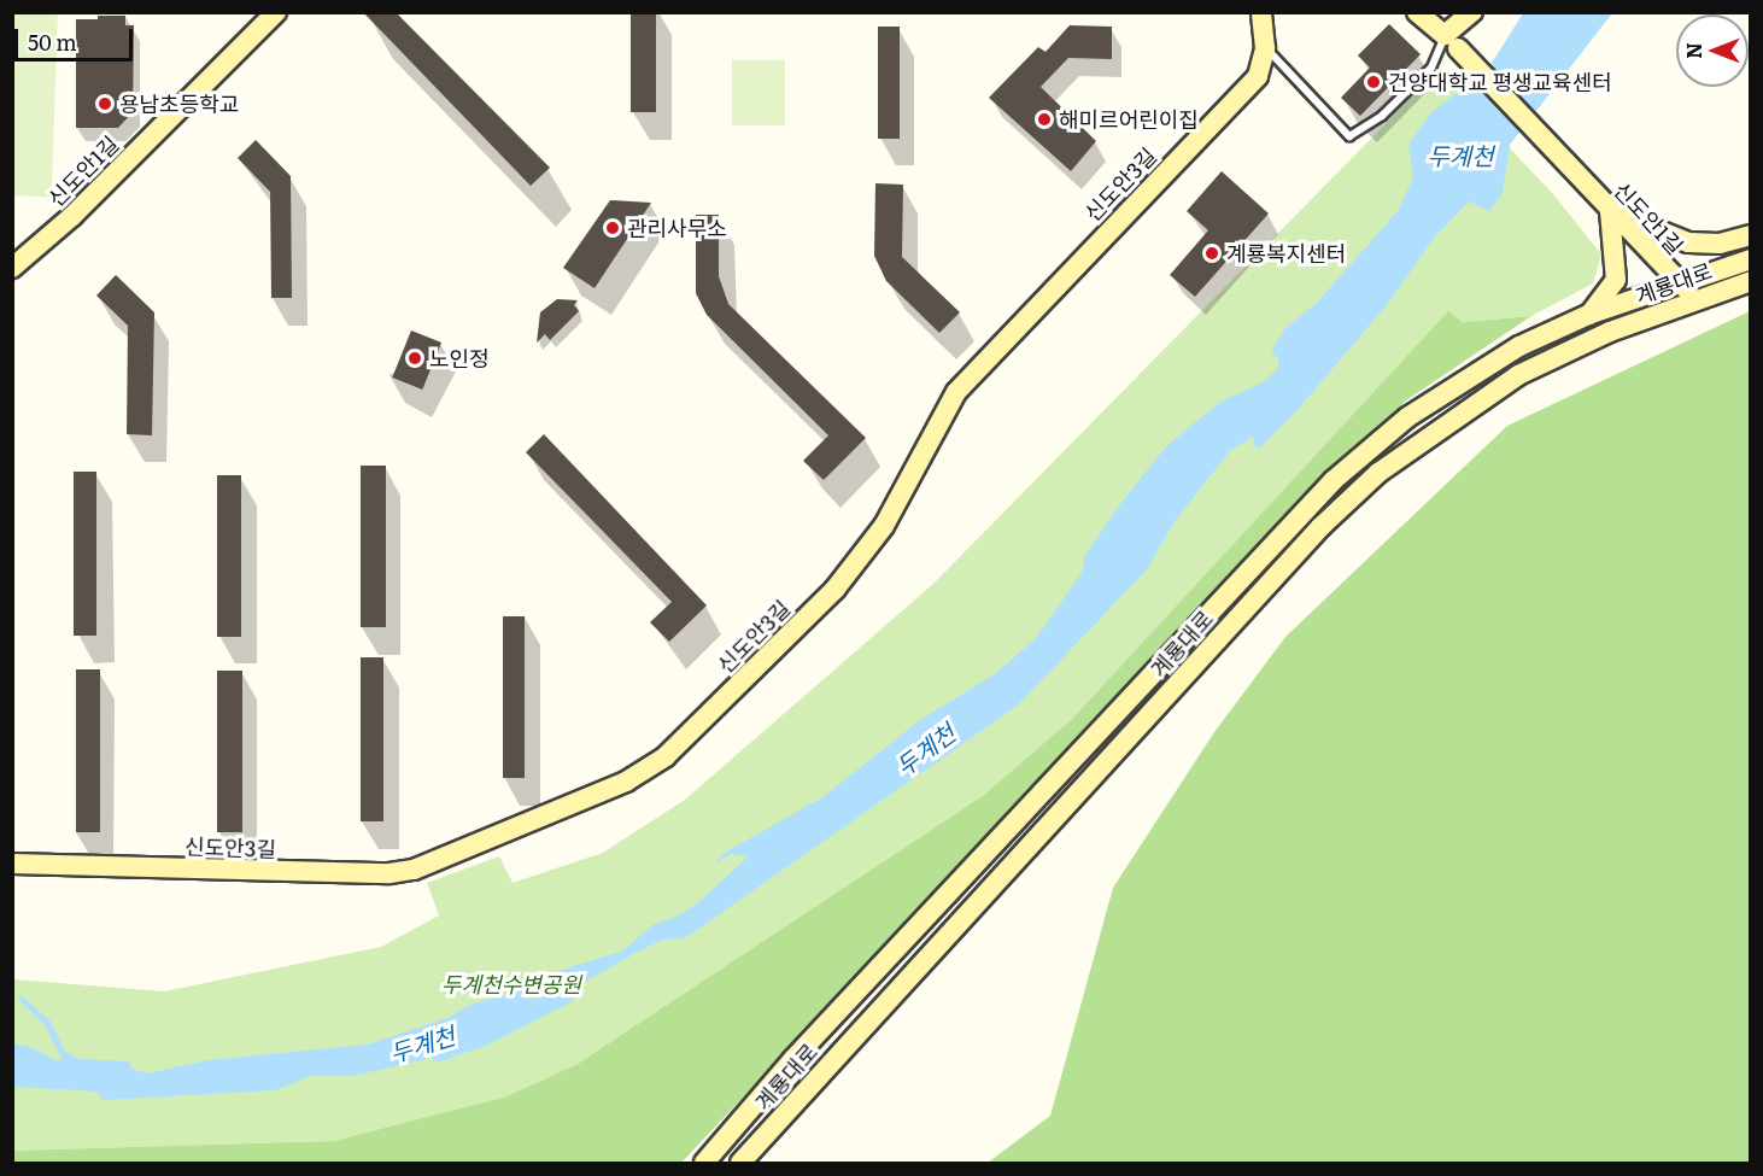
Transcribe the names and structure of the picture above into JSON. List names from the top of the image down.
{
  "streets": {
    "street": ["신도안1길", "신도안3길", "계룡대로"]
  },
  "crossings": [
    ["신도안1길", "계룡대로"]
  ],
  "water": ["두계천"],
  "parks": ["두계천수변공원"],
  "places": [
    "건양대학교 평생교육센터",
    "용남초등학교",
    "해미르어린이집",
    "관리사무소",
    "계룡복지센터",
    "노인정"
  ],
  "scale_bar": "50 m",
  "north": "left"
}
